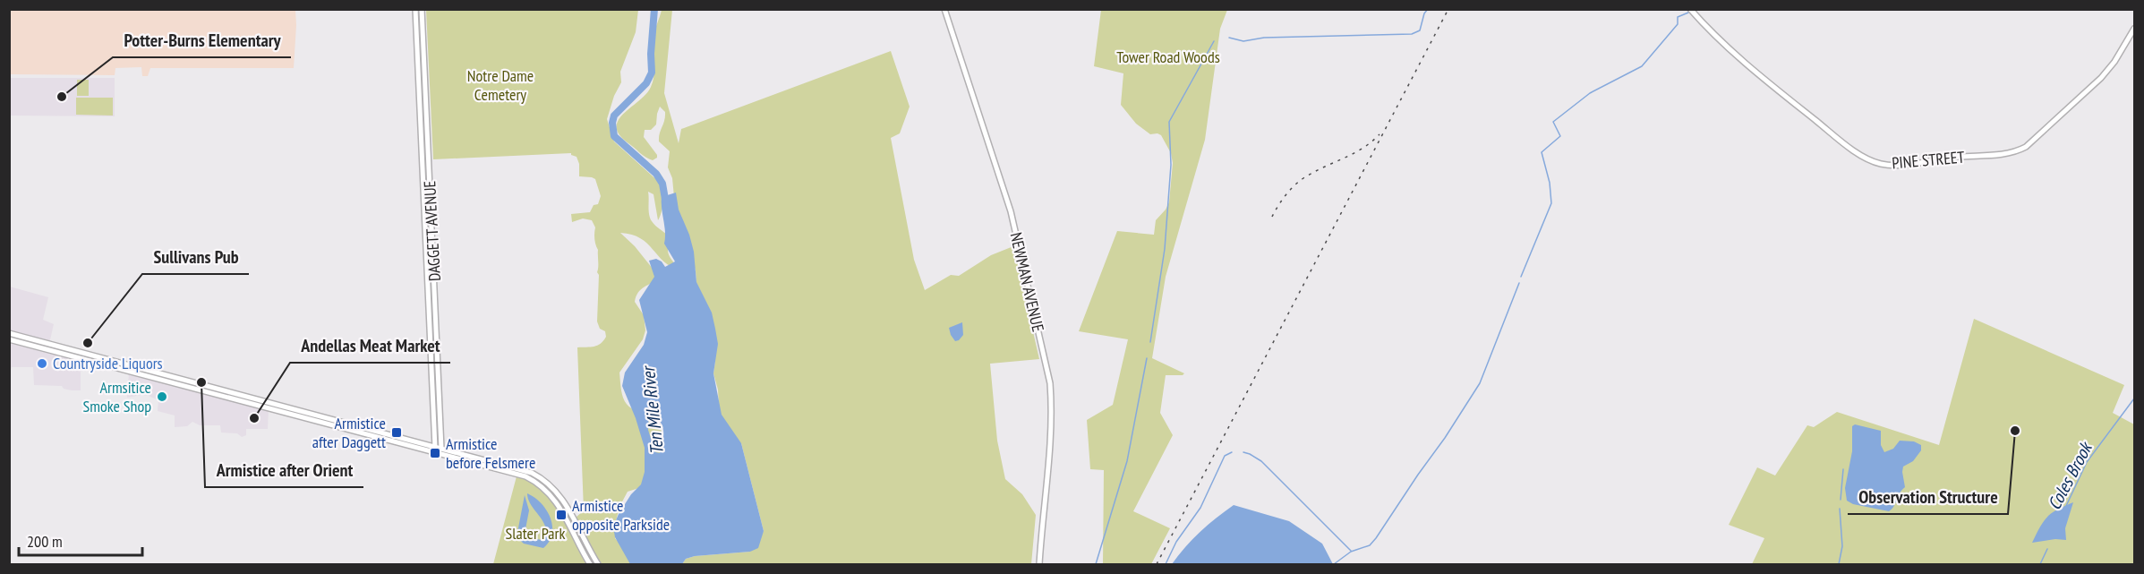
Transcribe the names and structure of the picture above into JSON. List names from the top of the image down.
{
  "streets": {
    "main road": ["PINE STREET", "DAGGETT AVENUE", "NEWMAN AVENUE"]
  },
  "water": ["Ten Mile River", "Coles Brook"],
  "parks": ["Tower Road Woods", "Notre Dame Cemetery", "Slater Park"],
  "places": {
    "other": [
      "Potter-Burns Elementary",
      "Sullivans Pub",
      "Countryside Liquors",
      "Armistice after Orient",
      "Armsitice Smoke Shop",
      "Andellas Meat Market",
      "Observation Structure"
    ],
    "transit": ["Armistice after Daggett", "Armistice before Felsmere", "Armistice opposite Parkside"]
  },
  "scale_bar": "200 m"
}
